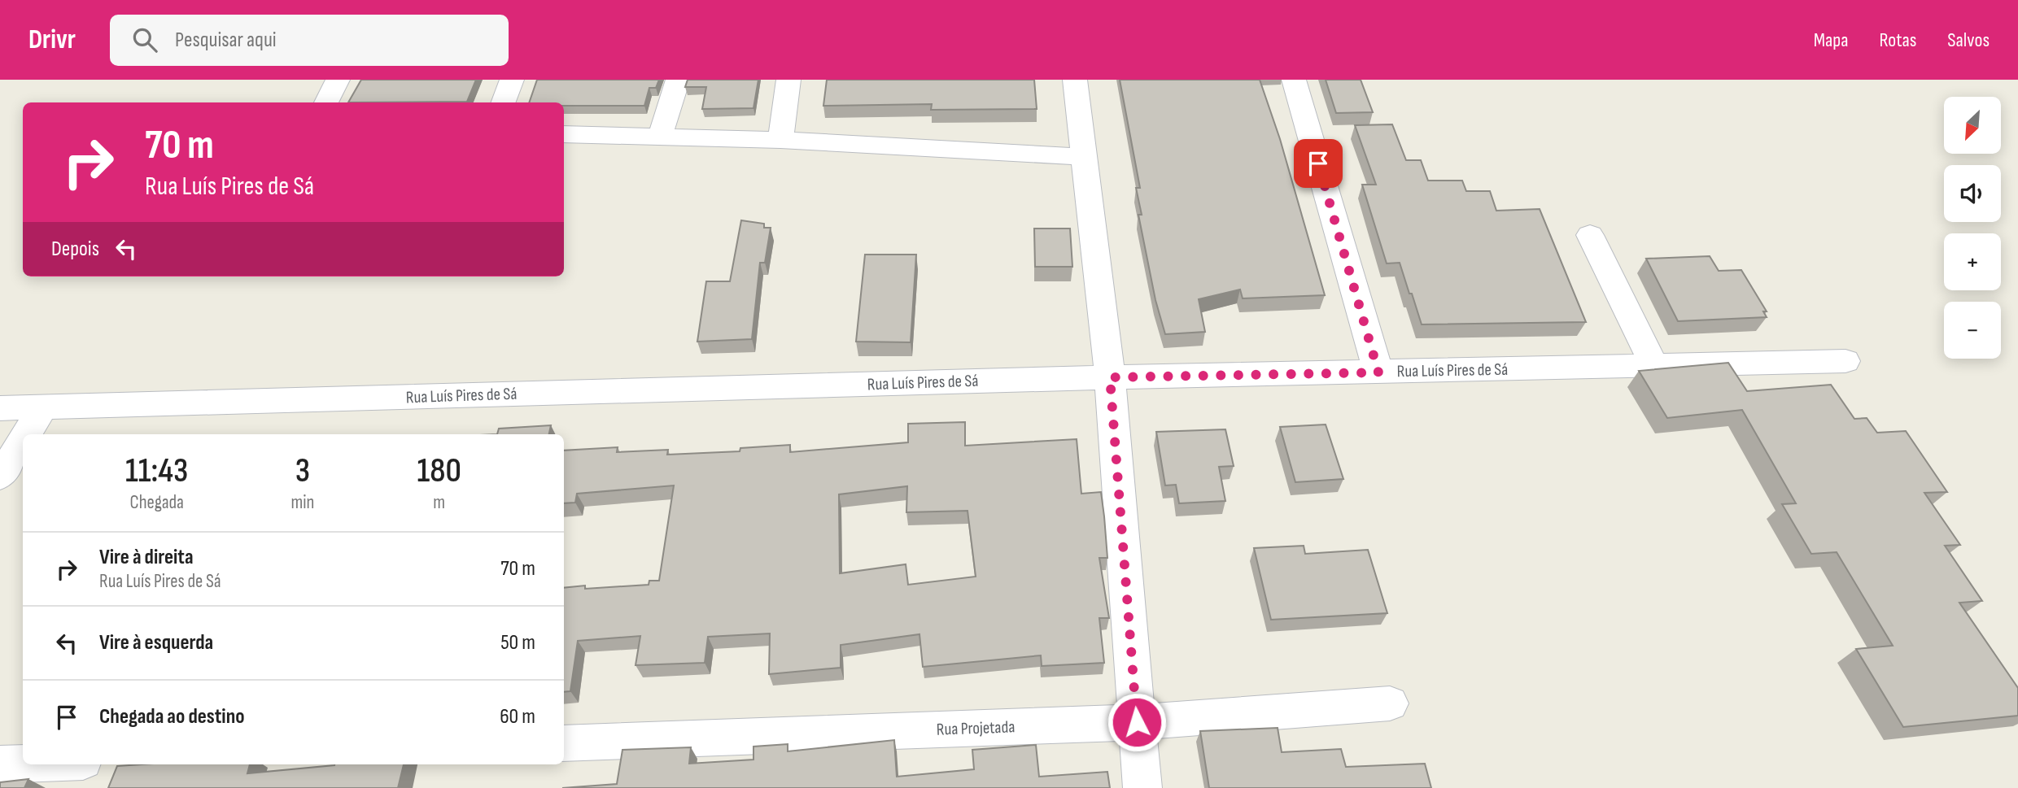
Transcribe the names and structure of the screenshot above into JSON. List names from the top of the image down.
{
  "streets": {
    "street": ["Rua Luís Pires de Sá", "Rua Projetada"]
  },
  "north": "bottom left",
  "page": {
    "header": "Drivr",
    "search": "Pesquisar aqui",
    "nav": ["Mapa", "Rotas", "Salvos"],
    "map_buttons": ["+", "−"],
    "turn": ["70 m", "Rua Luís Pires de Sá"],
    "then": "Depois",
    "eta": [
      "11:43",
      "Chegada",
      "3",
      "min",
      "180",
      "m"
    ],
    "list": [
      {
        "name": "Vire à direita",
        "note": "Rua Luís Pires de Sá",
        "value": "70 m"
      },
      {
        "name": "Vire à esquerda",
        "value": "50 m"
      },
      {
        "name": "Chegada ao destino",
        "value": "60 m"
      }
    ]
  }
}
